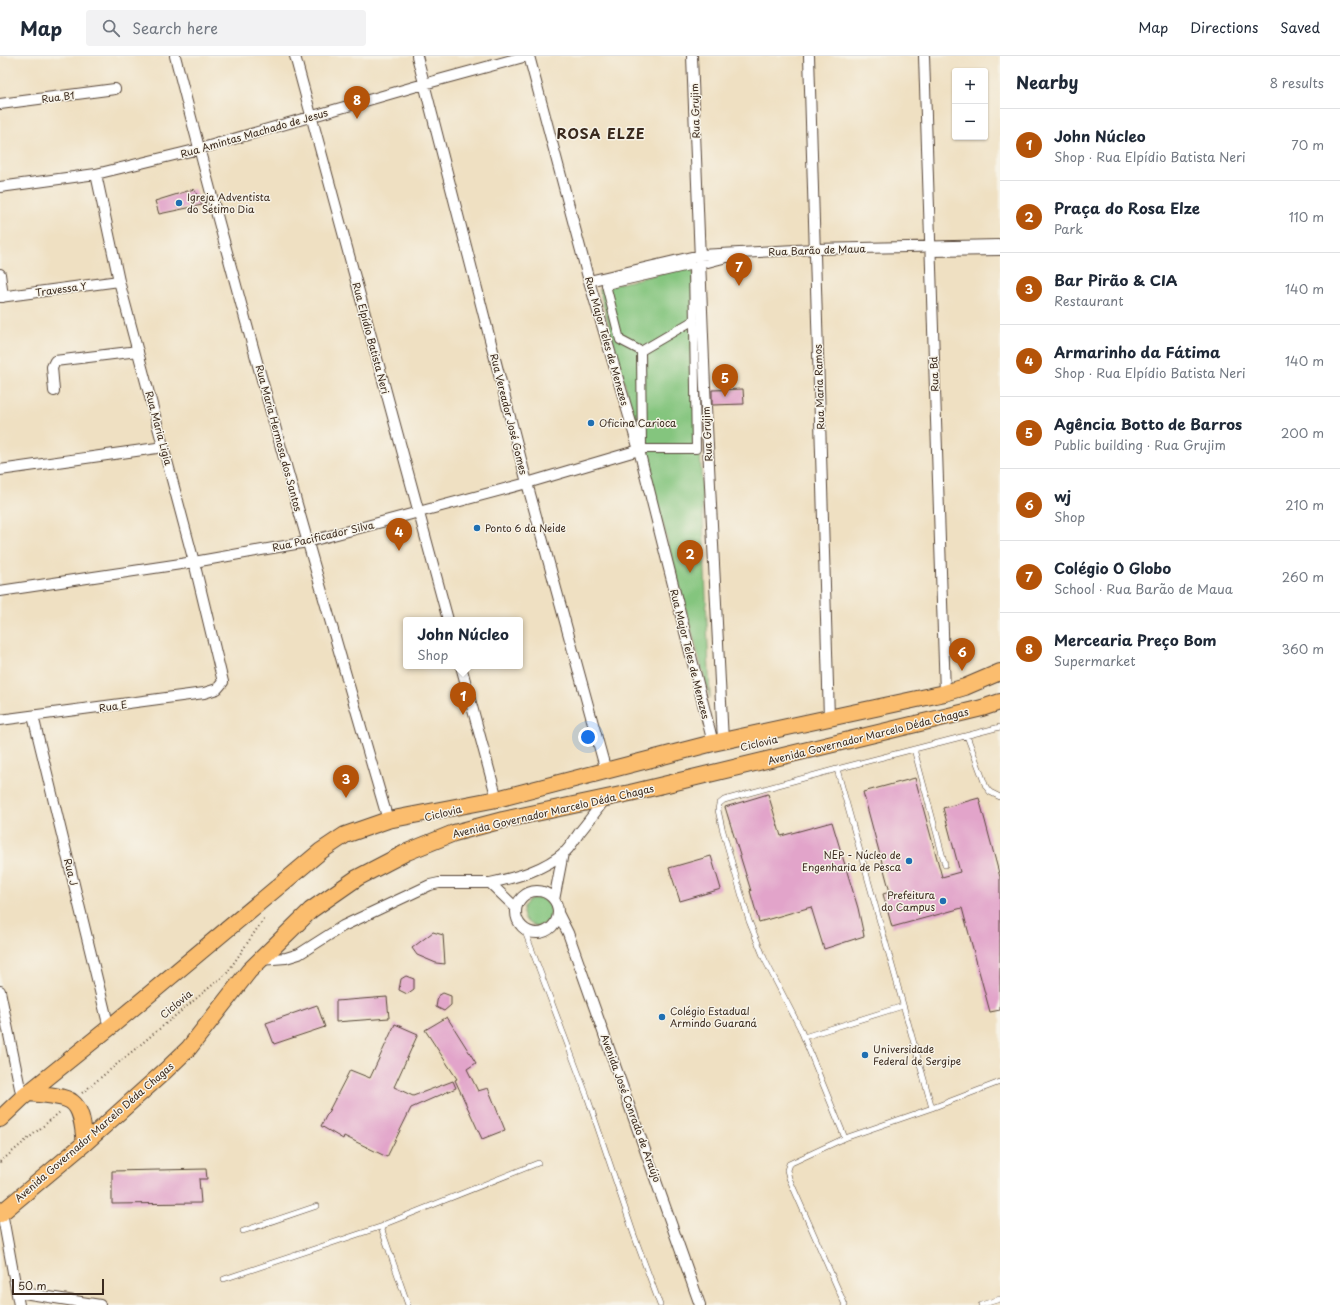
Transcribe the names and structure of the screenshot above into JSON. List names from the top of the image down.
{
  "streets": {
    "main road": ["Avenida Governador Marcelo Déda Chagas"],
    "street": [
      "Rua B1",
      "Rua Grujim",
      "Rua Amintas Machado de Jesus",
      "Rua Barão de Maua",
      "Travessa Y",
      "Rua Elpídio Batista Neri",
      "Rua Major Teles de Menezes",
      "Rua Bd",
      "Rua Maria Ramos",
      "Rua Vereador José Gomes",
      "Rua Maria Ligia",
      "Rua Maria Hermosa dos Santos",
      "Rua Pacificador Silva",
      "Rua E",
      "Rua J",
      "Avenida José Conrado de Araújo"
    ],
    "path": ["Ciclovia"]
  },
  "crossings": [
    ["Rua Grujim", "Rua Barão de Maua"],
    ["Rua Grujim", "Rua Major Teles de Menezes"],
    ["Rua Amintas Machado de Jesus", "Rua Elpídio Batista Neri"],
    ["Rua Amintas Machado de Jesus", "Rua Major Teles de Menezes"],
    ["Rua Amintas Machado de Jesus", "Rua Vereador José Gomes"],
    ["Rua Amintas Machado de Jesus", "Rua Maria Ligia"],
    ["Rua Amintas Machado de Jesus", "Rua Maria Hermosa dos Santos"],
    ["Rua Barão de Maua", "Rua Major Teles de Menezes"],
    ["Rua Barão de Maua", "Rua Bd"],
    ["Rua Barão de Maua", "Rua Maria Ramos"],
    ["Travessa Y", "Rua Maria Ligia"],
    ["Rua Elpídio Batista Neri", "Rua Pacificador Silva"],
    ["Rua Major Teles de Menezes", "Rua Pacificador Silva"],
    ["Rua Vereador José Gomes", "Rua Pacificador Silva"],
    ["Rua Maria Ligia", "Rua Pacificador Silva"],
    ["Rua Maria Ligia", "Rua E"],
    ["Rua Maria Hermosa dos Santos", "Rua Pacificador Silva"],
    ["Rua E", "Rua J"]
  ],
  "districts": ["ROSA ELZE"],
  "places": [
    "Igreja Adventista do Sétimo Dia",
    "Oficina Carioca",
    "Ponto 6 da Neide",
    "NEP - Núcleo de Engenharia de Pesca",
    "Prefeitura do Campus",
    "Colégio Estadual Armindo Guaraná",
    "Universidade Federal de Sergipe"
  ],
  "scale_bar": "50 m",
  "page": {
    "header": "Map",
    "search": "Search here",
    "nav": ["Map", "Directions", "Saved"],
    "heading": ["Nearby", "8 results"],
    "map_buttons": ["+", "−"],
    "pins": [
      "8",
      "7",
      "5",
      "4",
      "2",
      "6",
      "1",
      "3"
    ],
    "list": [
      {
        "mark": "1",
        "name": "John Núcleo",
        "note": "Shop · Rua Elpídio Batista Neri",
        "value": "70 m"
      },
      {
        "mark": "2",
        "name": "Praça do Rosa Elze",
        "note": "Park",
        "value": "110 m"
      },
      {
        "mark": "3",
        "name": "Bar Pirão & CIA",
        "note": "Restaurant",
        "value": "140 m"
      },
      {
        "mark": "4",
        "name": "Armarinho da Fátima",
        "note": "Shop · Rua Elpídio Batista Neri",
        "value": "140 m"
      },
      {
        "mark": "5",
        "name": "Agência Botto de Barros",
        "note": "Public building · Rua Grujim",
        "value": "200 m"
      },
      {
        "mark": "6",
        "name": "wj",
        "note": "Shop",
        "value": "210 m"
      },
      {
        "mark": "7",
        "name": "Colégio O Globo",
        "note": "School · Rua Barão de Maua",
        "value": "260 m"
      },
      {
        "mark": "8",
        "name": "Mercearia Preço Bom",
        "note": "Supermarket",
        "value": "360 m"
      }
    ],
    "popup": ["John Núcleo", "Shop"],
    "scale": "50 m"
  }
}
